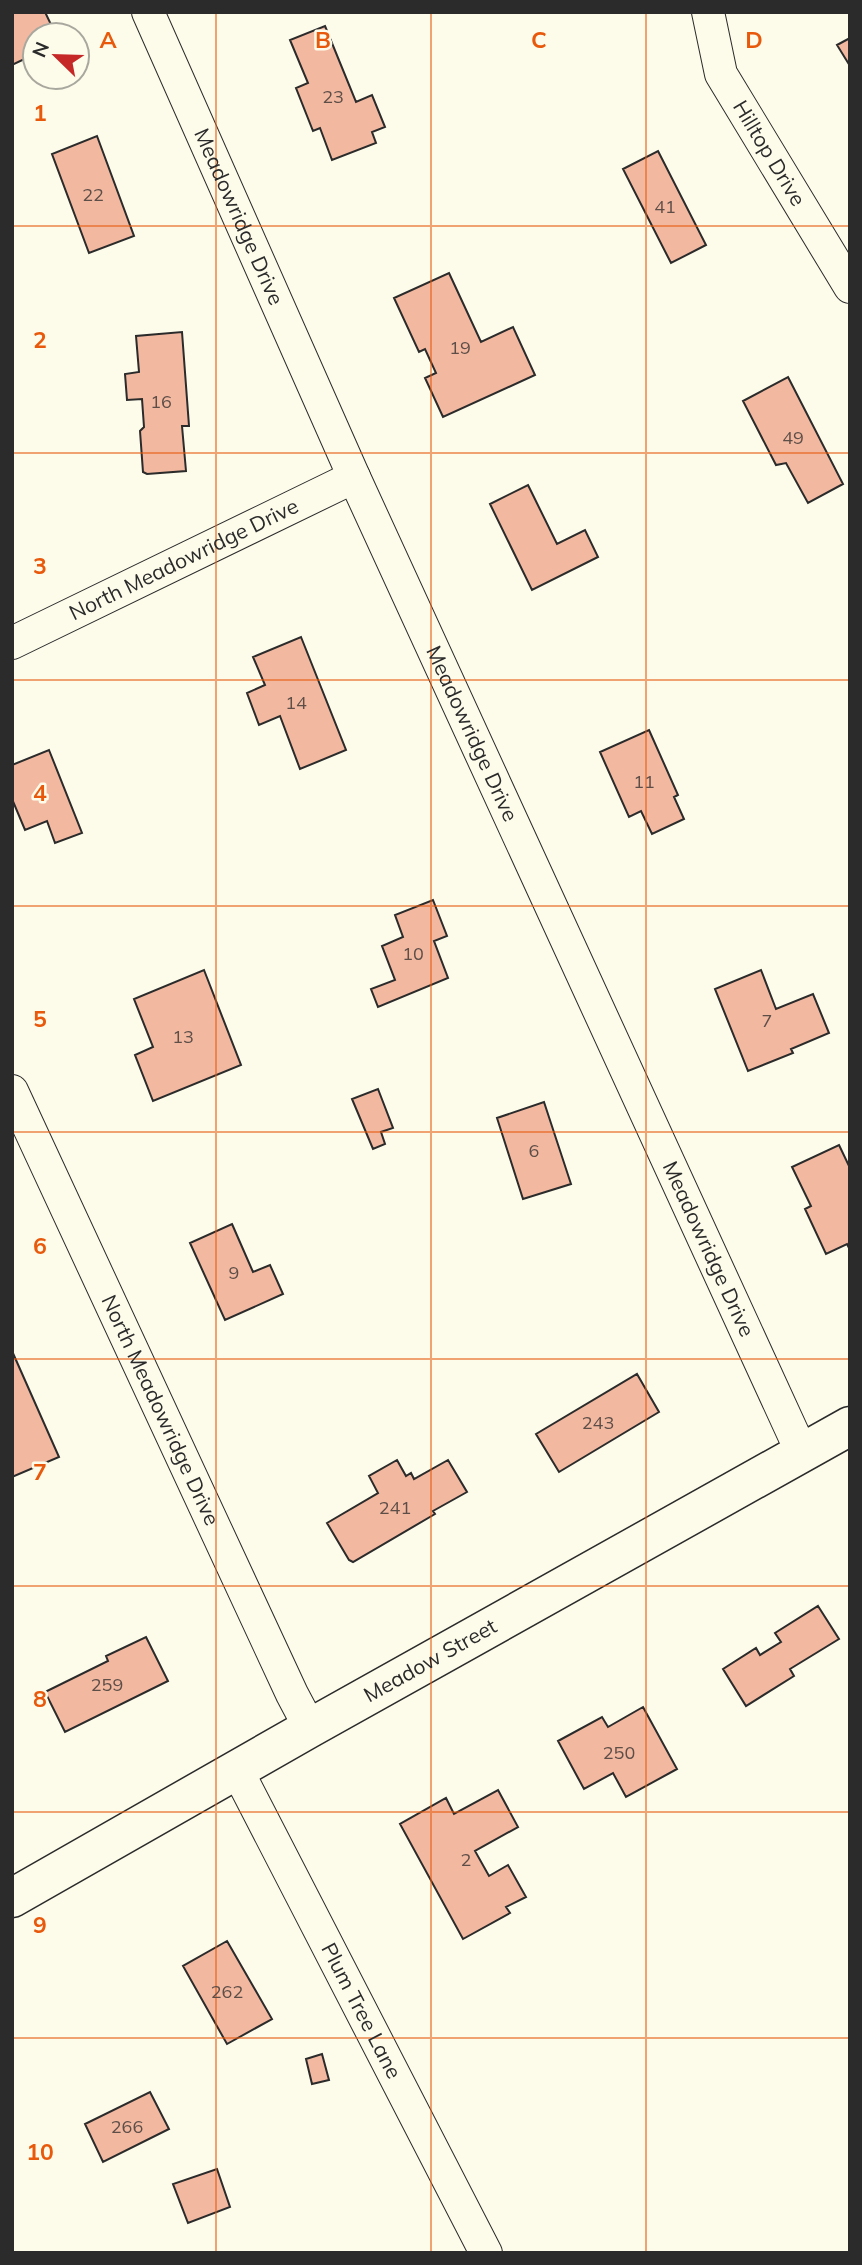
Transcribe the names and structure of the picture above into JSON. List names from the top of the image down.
{
  "streets": {
    "street": [
      "Hilltop Drive",
      "Meadowridge Drive",
      "North Meadowridge Drive",
      "Meadow Street",
      "Plum Tree Lane"
    ]
  },
  "crossings": [
    ["Meadowridge Drive", "North Meadowridge Drive"],
    ["Meadowridge Drive", "Meadow Street"],
    ["North Meadowridge Drive", "Meadow Street"],
    ["Meadow Street", "Plum Tree Lane"]
  ],
  "house_numbers": [
    "23",
    "22",
    "41",
    "19",
    "16",
    "49",
    "14",
    "11",
    "10",
    "7",
    "13",
    "6",
    "9",
    "243",
    "241",
    "259",
    "250",
    "2",
    "262",
    "266"
  ],
  "north": "top left",
  "grid": {
    "columns": [
      "A",
      "B",
      "C",
      "D"
    ],
    "rows": [
      "1",
      "2",
      "3",
      "4",
      "5",
      "6",
      "7",
      "8",
      "9",
      "10"
    ]
  }
}
